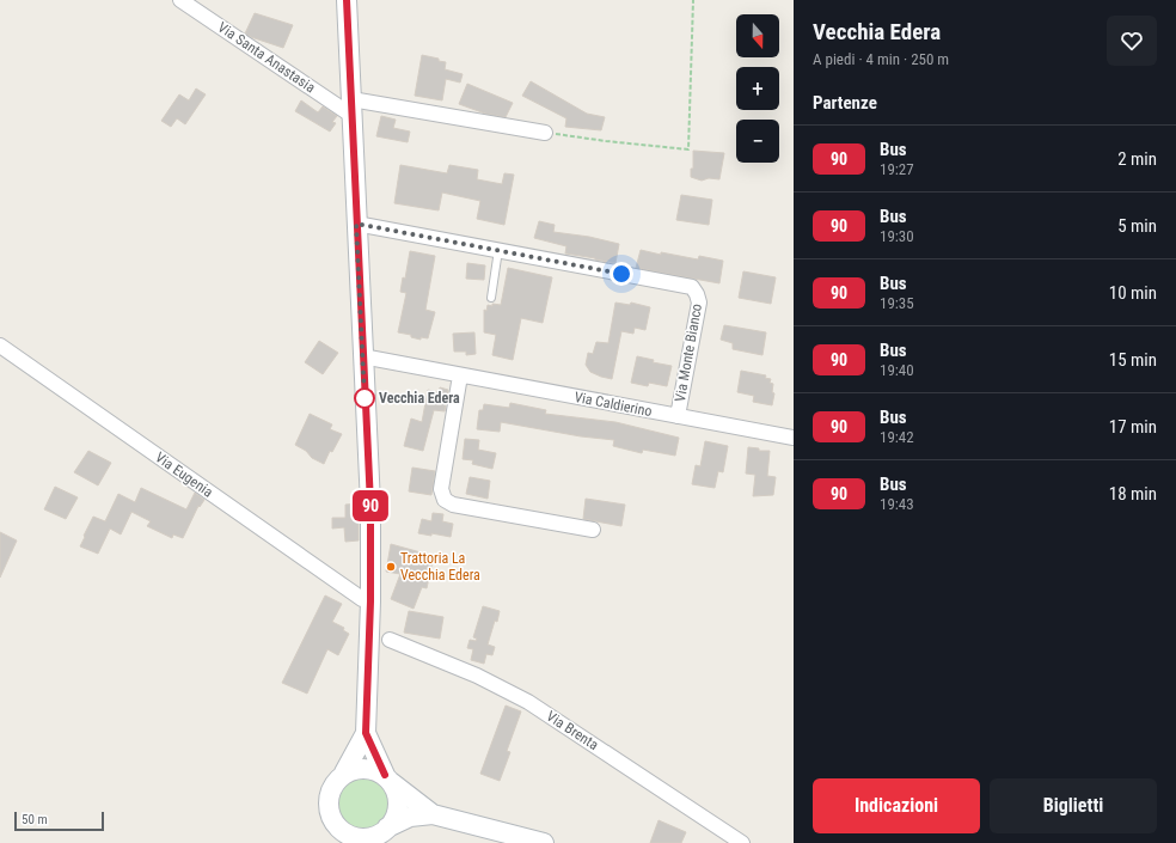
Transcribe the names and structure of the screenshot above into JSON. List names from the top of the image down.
{
  "streets": {
    "street": [
      "Via Santa Anastasia",
      "Via Monte Bianco",
      "Via Caldierino",
      "Via Eugenia",
      "Via Brenta"
    ]
  },
  "crossings": [
    ["Via Monte Bianco", "Via Caldierino"]
  ],
  "places": ["Vecchia Edera", "Trattoria La Vecchia Edera"],
  "lines": ["bus line 90"],
  "scale_bar": "50 m",
  "north": "bottom",
  "page": {
    "on_map": "90",
    "heading": [
      ["Vecchia Edera", "A piedi · 4 min · 250 m"],
      "Partenze"
    ],
    "map_buttons": ["+", "−"],
    "list": [
      {
        "mark": "90",
        "name": "Bus",
        "note": "19:27",
        "value": "2 min"
      },
      {
        "mark": "90",
        "name": "Bus",
        "note": "19:30",
        "value": "5 min"
      },
      {
        "mark": "90",
        "name": "Bus",
        "note": "19:35",
        "value": "10 min"
      },
      {
        "mark": "90",
        "name": "Bus",
        "note": "19:40",
        "value": "15 min"
      },
      {
        "mark": "90",
        "name": "Bus",
        "note": "19:42",
        "value": "17 min"
      },
      {
        "mark": "90",
        "name": "Bus",
        "note": "19:43",
        "value": "18 min"
      }
    ],
    "buttons": ["Indicazioni", "Biglietti"],
    "scale": "50 m"
  }
}
